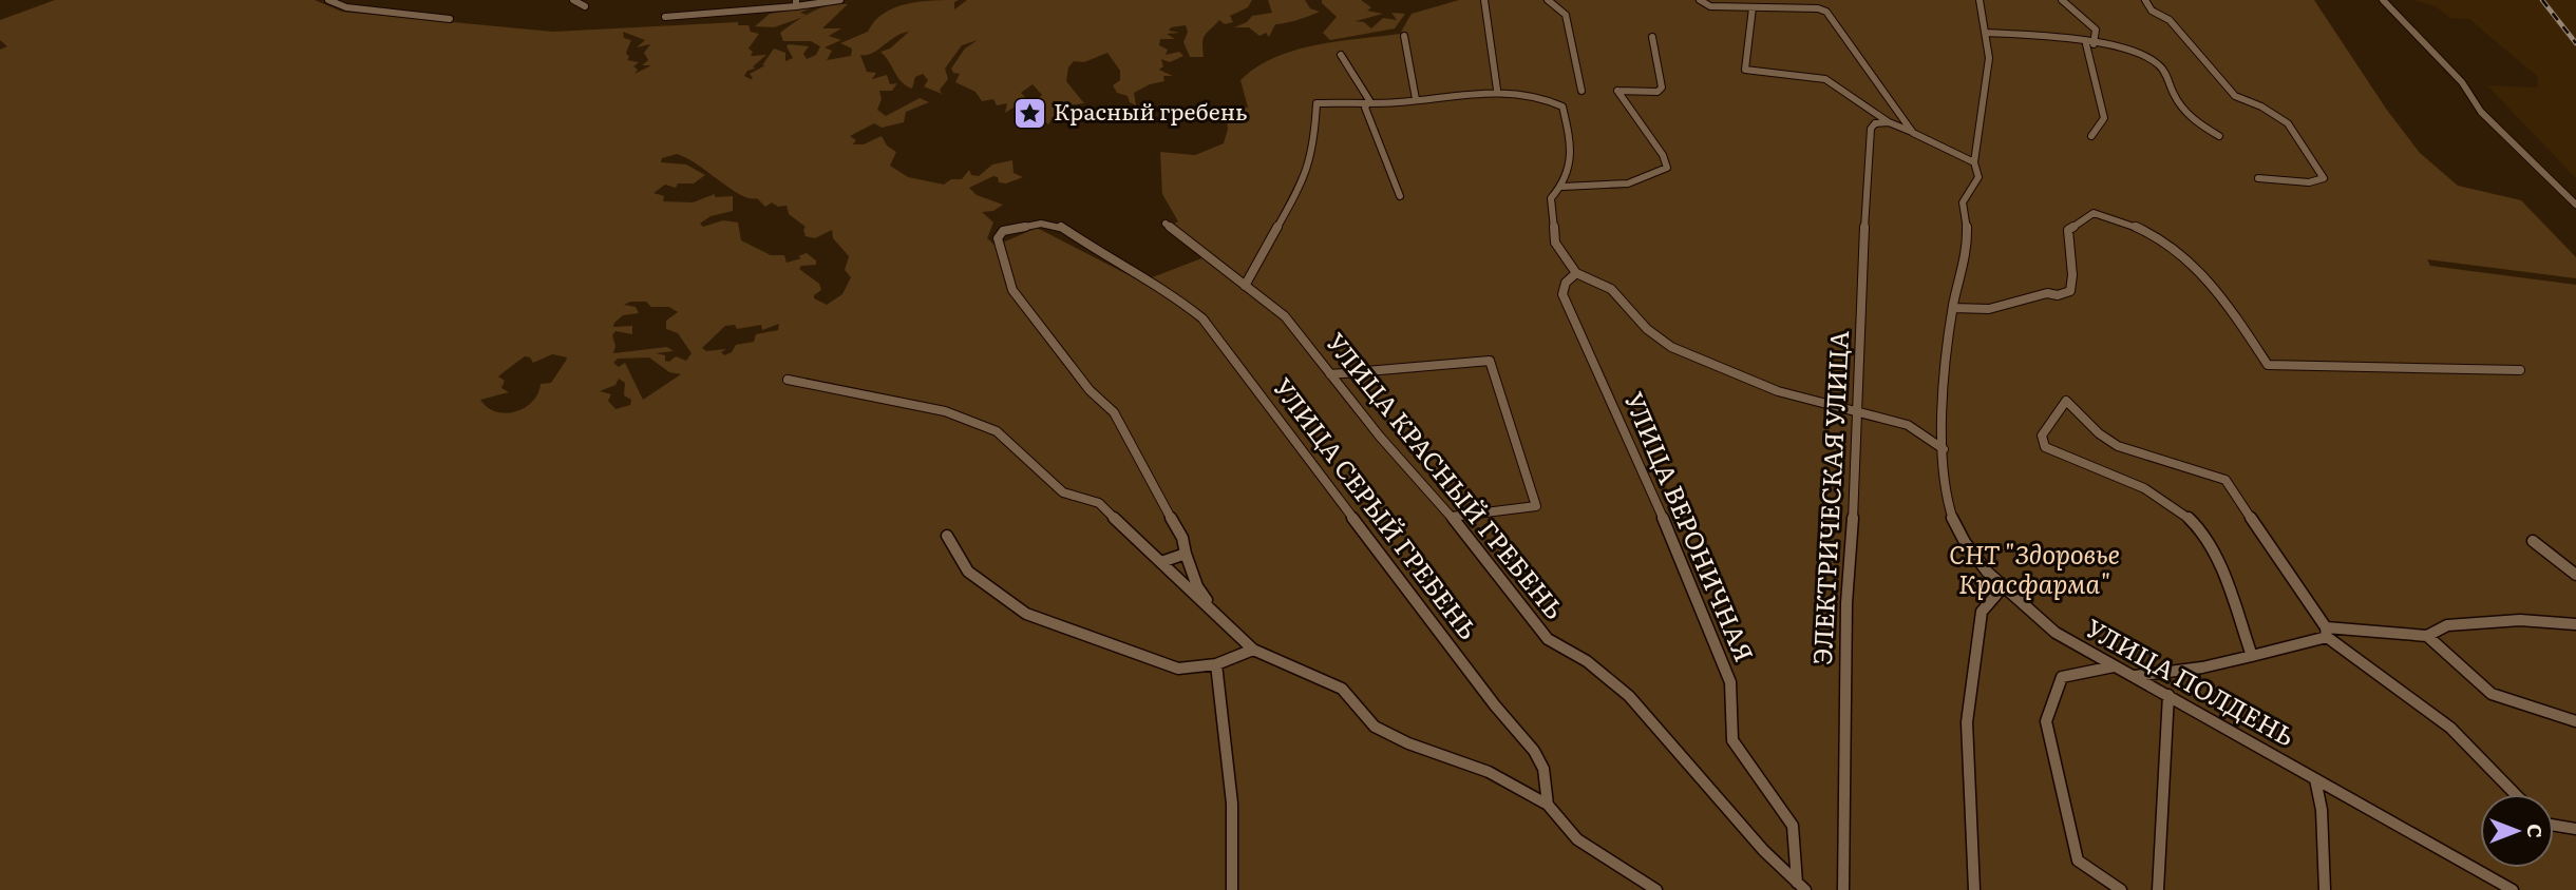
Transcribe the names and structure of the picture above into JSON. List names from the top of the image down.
{
  "streets": {
    "street": [
      "УЛИЦА КРАСНЫЙ ГРЕБЕНЬ",
      "ЭЛЕКТРИЧЕСКАЯ УЛИЦА",
      "УЛИЦА СЕРЫЙ ГРЕБЕНЬ",
      "УЛИЦА ВЕРОНИЧНАЯ",
      "УЛИЦА ПОЛДЕНЬ"
    ]
  },
  "crossings": [
    ["УЛИЦА КРАСНЫЙ ГРЕБЕНЬ", "УЛИЦА ВЕРОНИЧНАЯ"]
  ],
  "parks": ["СНТ \"Здоровье Красфарма\""],
  "places": {
    "place": ["Красный гребень"]
  },
  "north": "right"
}
